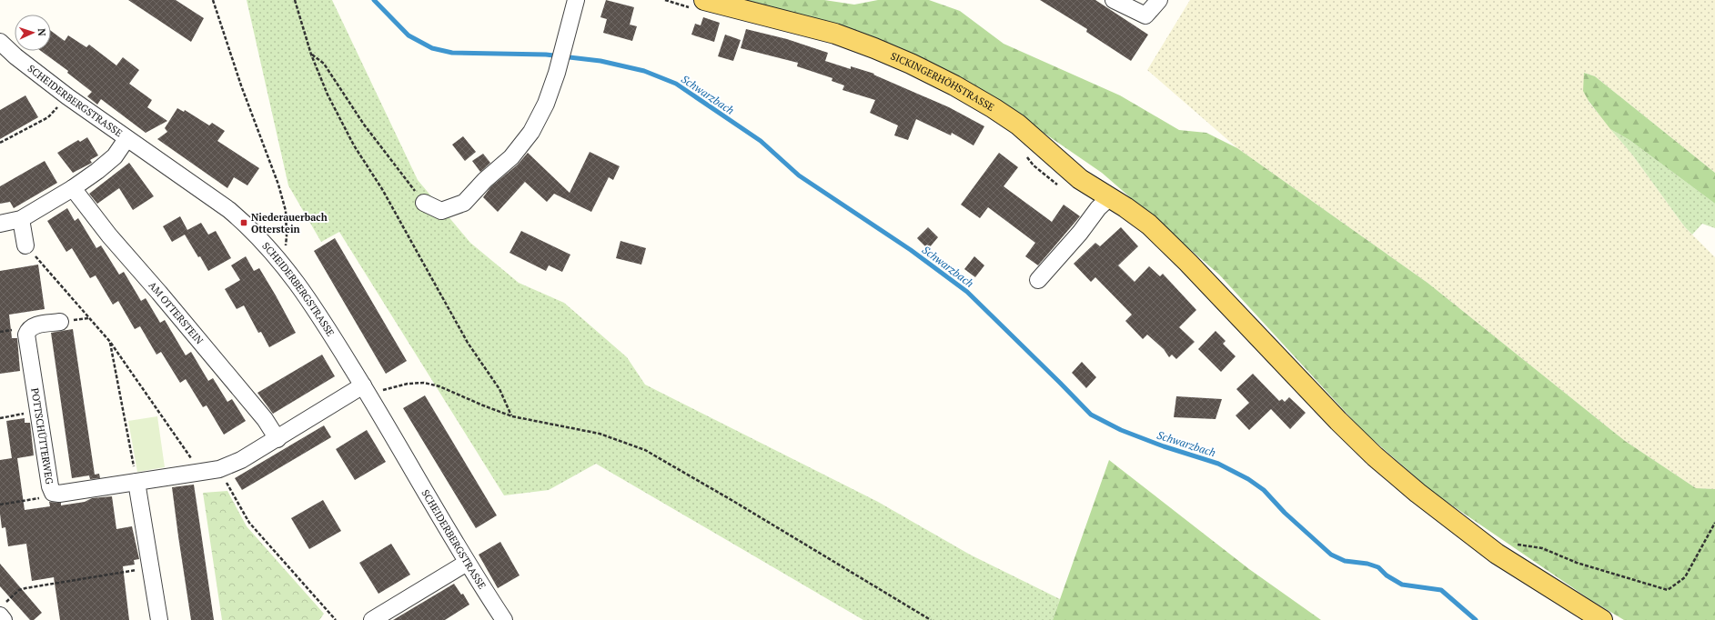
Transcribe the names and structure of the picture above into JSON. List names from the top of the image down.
{
  "streets": {
    "main road": ["SICKINGERHÖHSTRASSE"],
    "street": ["SCHEIDERBERGSTRASSE", "AM OTTERSTEIN", "POTTSCHÜTTERWEG"]
  },
  "crossings": [
    ["SCHEIDERBERGSTRASSE", "POTTSCHÜTTERWEG"],
    ["AM OTTERSTEIN", "POTTSCHÜTTERWEG"]
  ],
  "water": ["Schwarzbach"],
  "places": {
    "transit": ["Niederauerbach Otterstein"]
  },
  "north": "right"
}
